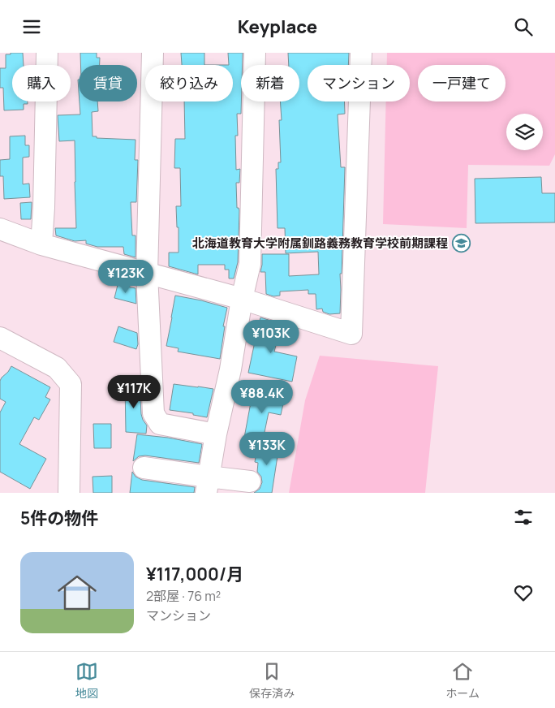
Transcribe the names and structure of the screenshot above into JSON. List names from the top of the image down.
{
  "places": {
    "school or university": ["北海道教育大学附属釧路義務教育学校前期課程"]
  },
  "page": {
    "header": "Keyplace",
    "chip": [
      "購入",
      "賃貸",
      "絞り込み",
      "新着",
      "マンション",
      "一戸建て"
    ],
    "price": [
      "¥123K",
      "¥103K",
      "¥117K",
      "¥88.4K",
      "¥133K"
    ],
    "heading": "5件の物件",
    "list": [
      {
        "name": "¥117,000/月",
        "note": "2部屋 · 76 m² · マンション"
      }
    ],
    "tabs": ["地図", "保存済み", "ホーム"]
  }
}
